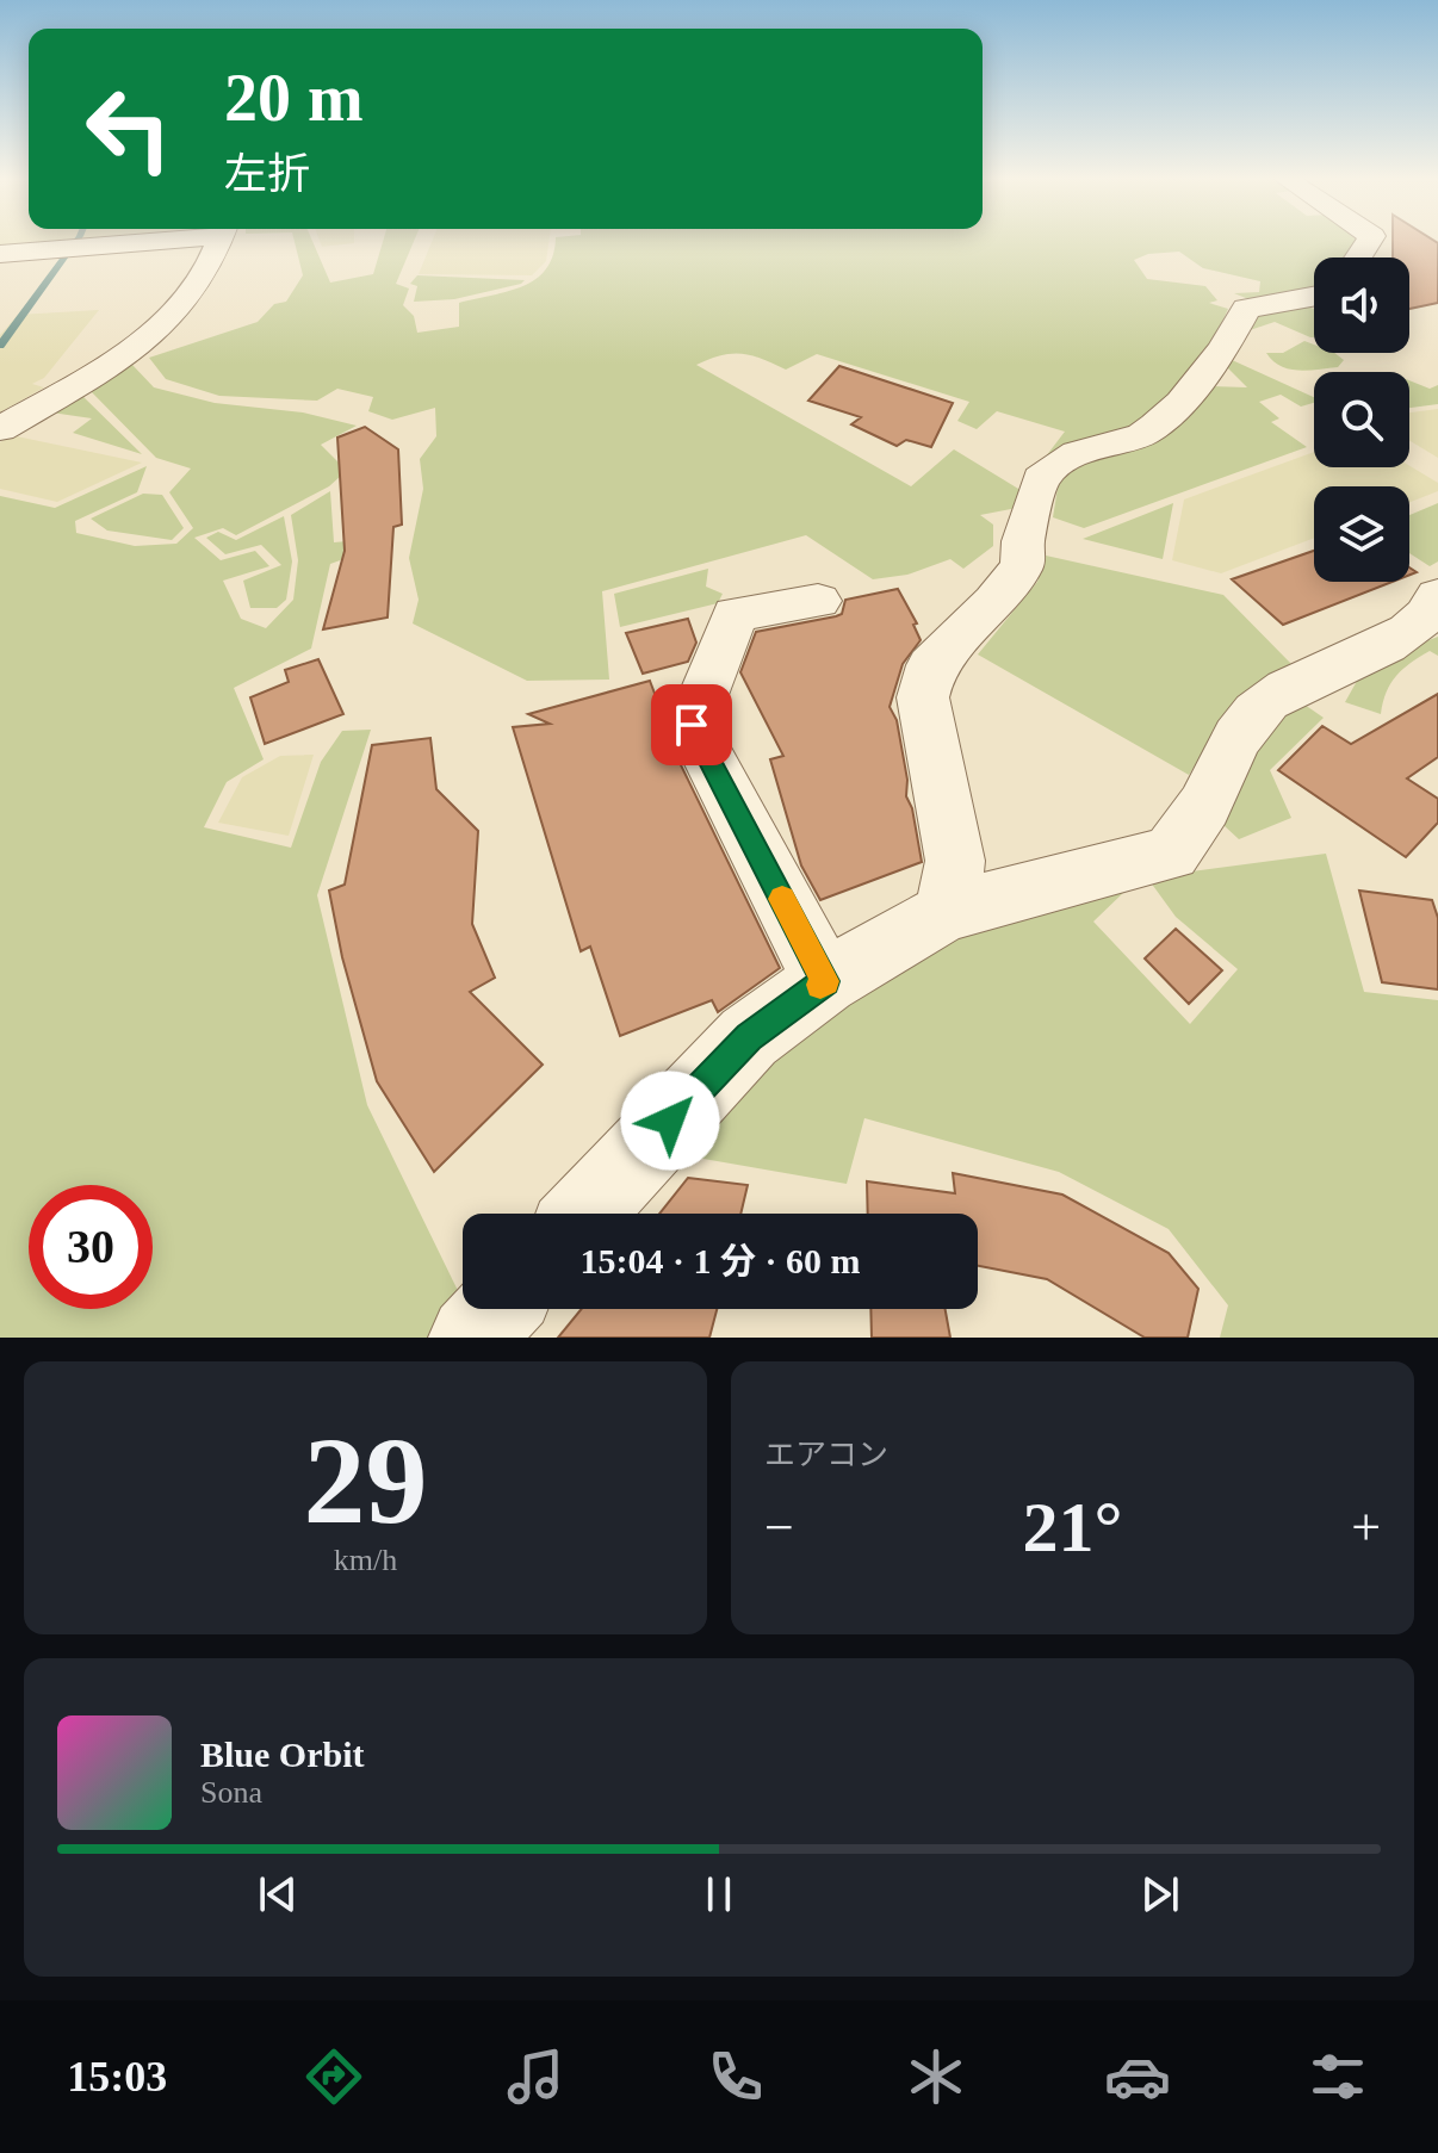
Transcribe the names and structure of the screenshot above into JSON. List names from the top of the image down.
{
  "page": {
    "turn": ["20 m", "左折"],
    "limit": "30",
    "trip": "15:04 · 1 分 · 60 m",
    "tile": [
      ["29", "km/h"],
      "エアコン"
    ],
    "heat": ["−", "21°", "+"],
    "song": ["Blue Orbit", "Sona"],
    "tabs": "15:03"
  }
}
